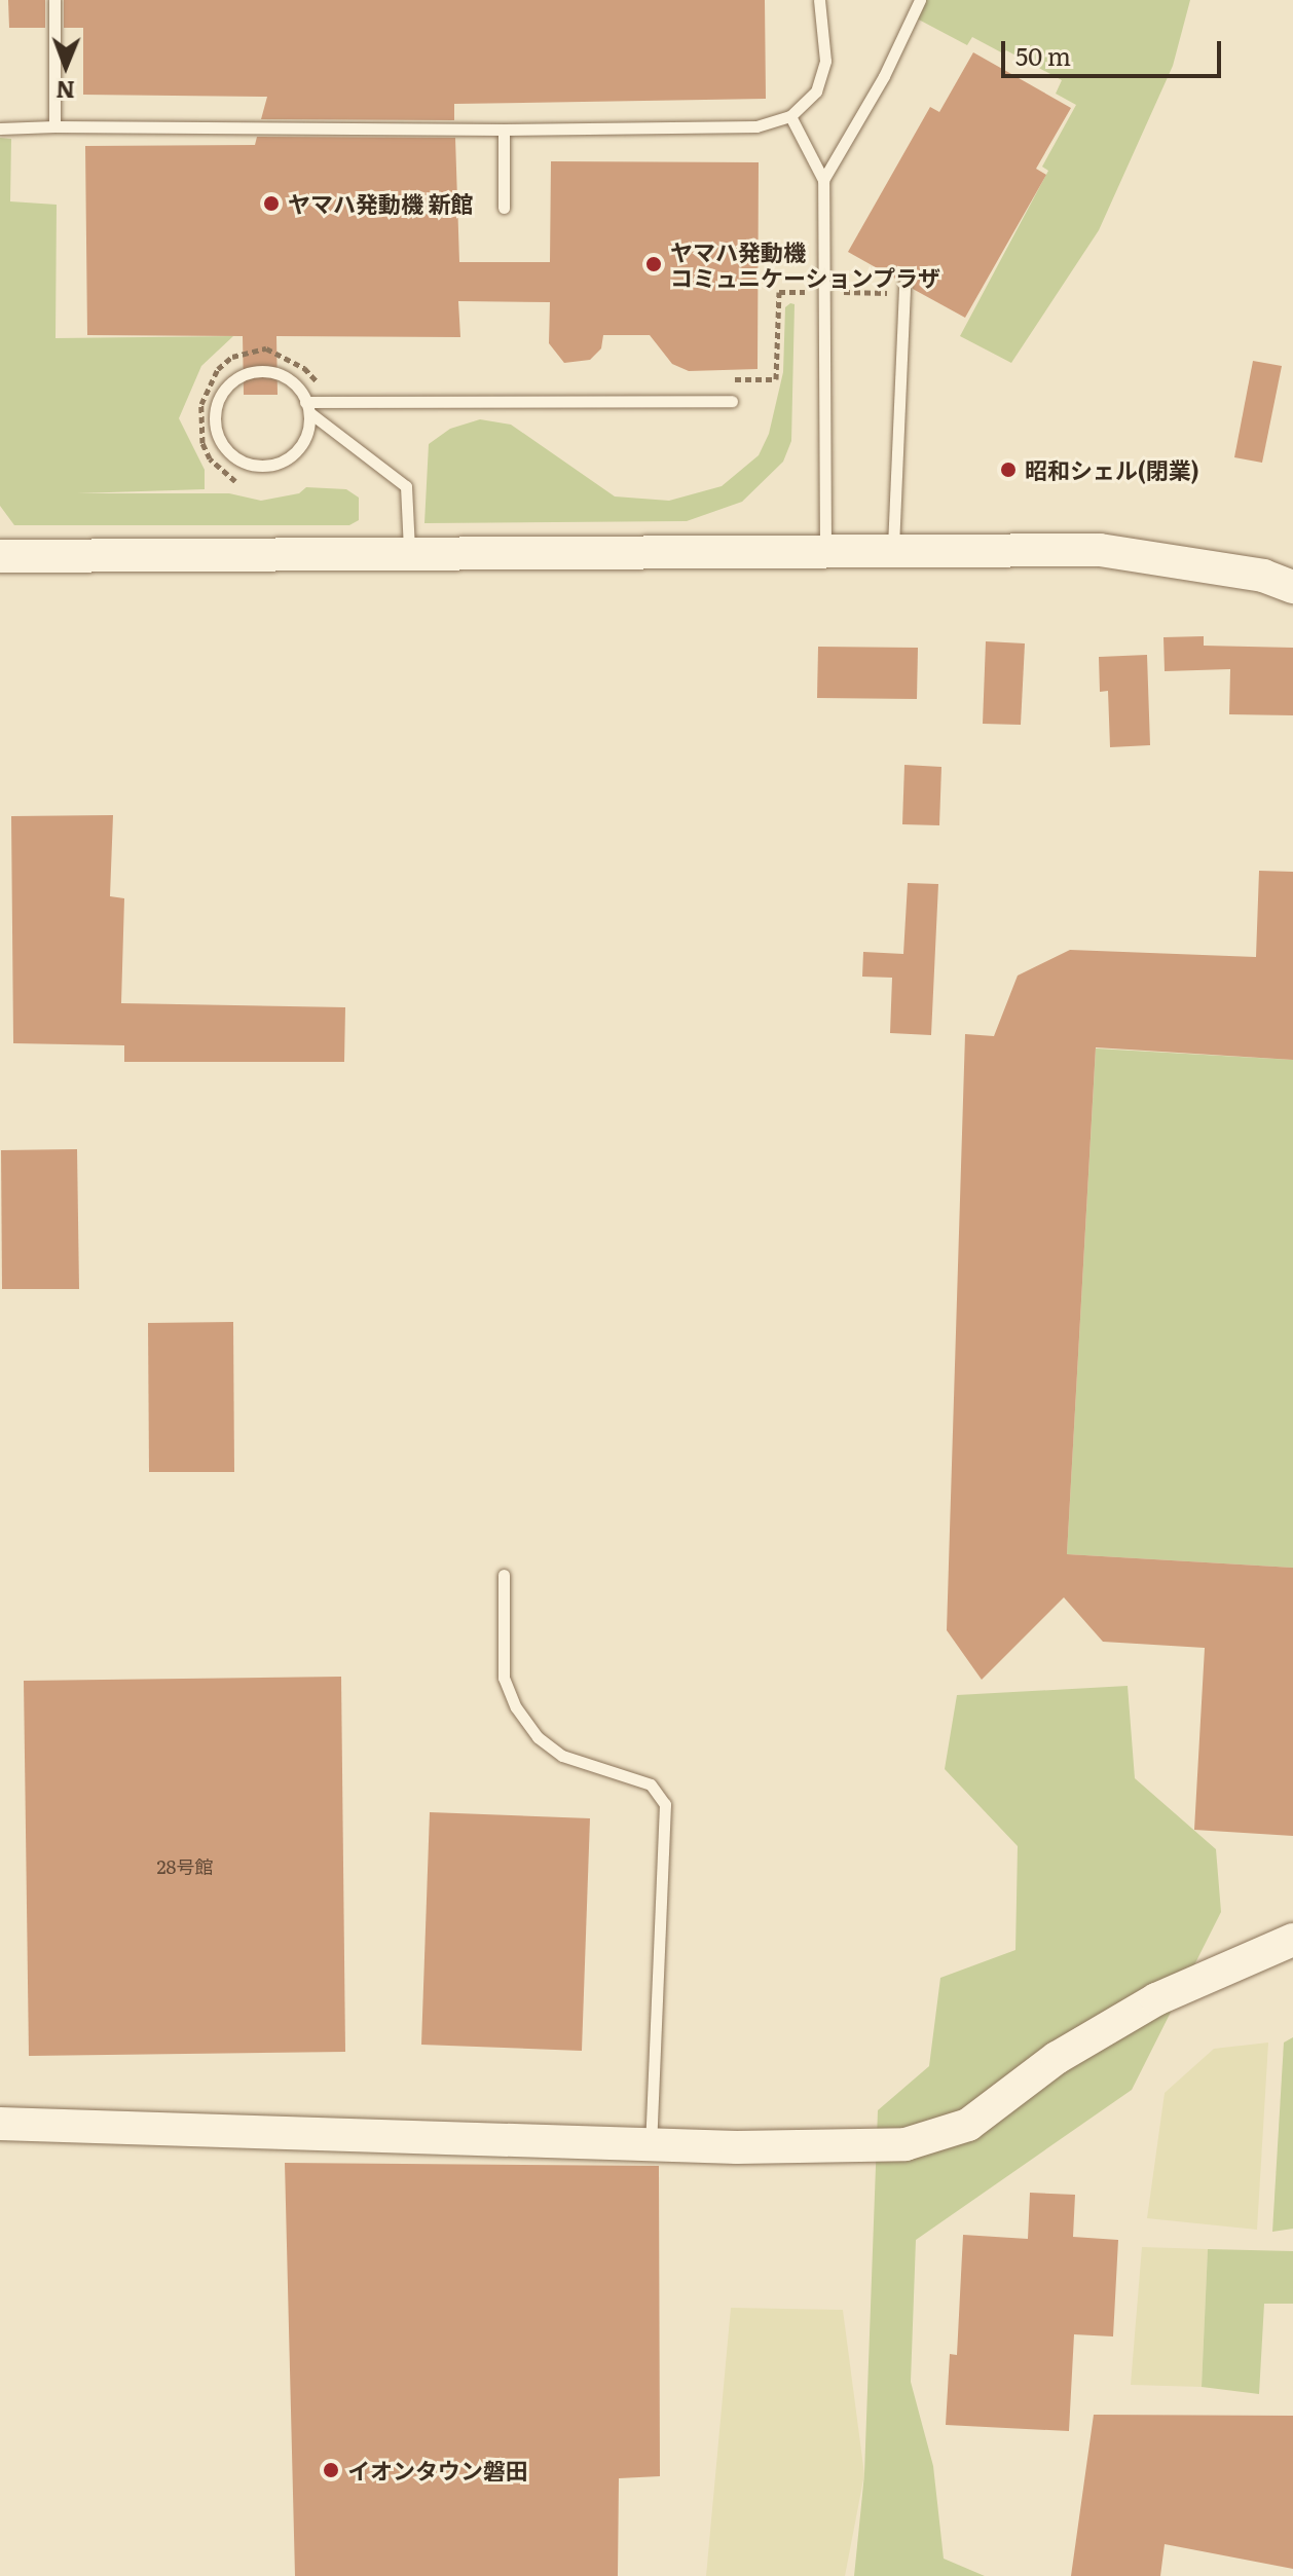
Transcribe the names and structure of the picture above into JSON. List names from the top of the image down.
{
  "places": [
    "ヤマハ発動機 新館",
    "ヤマハ発動機 コミュニケーションプラザ",
    "昭和シェル(閉業)",
    "イオンタウン磐田"
  ],
  "house_numbers": ["28号館"],
  "scale_bar": "50 m",
  "north": "bottom"
}
